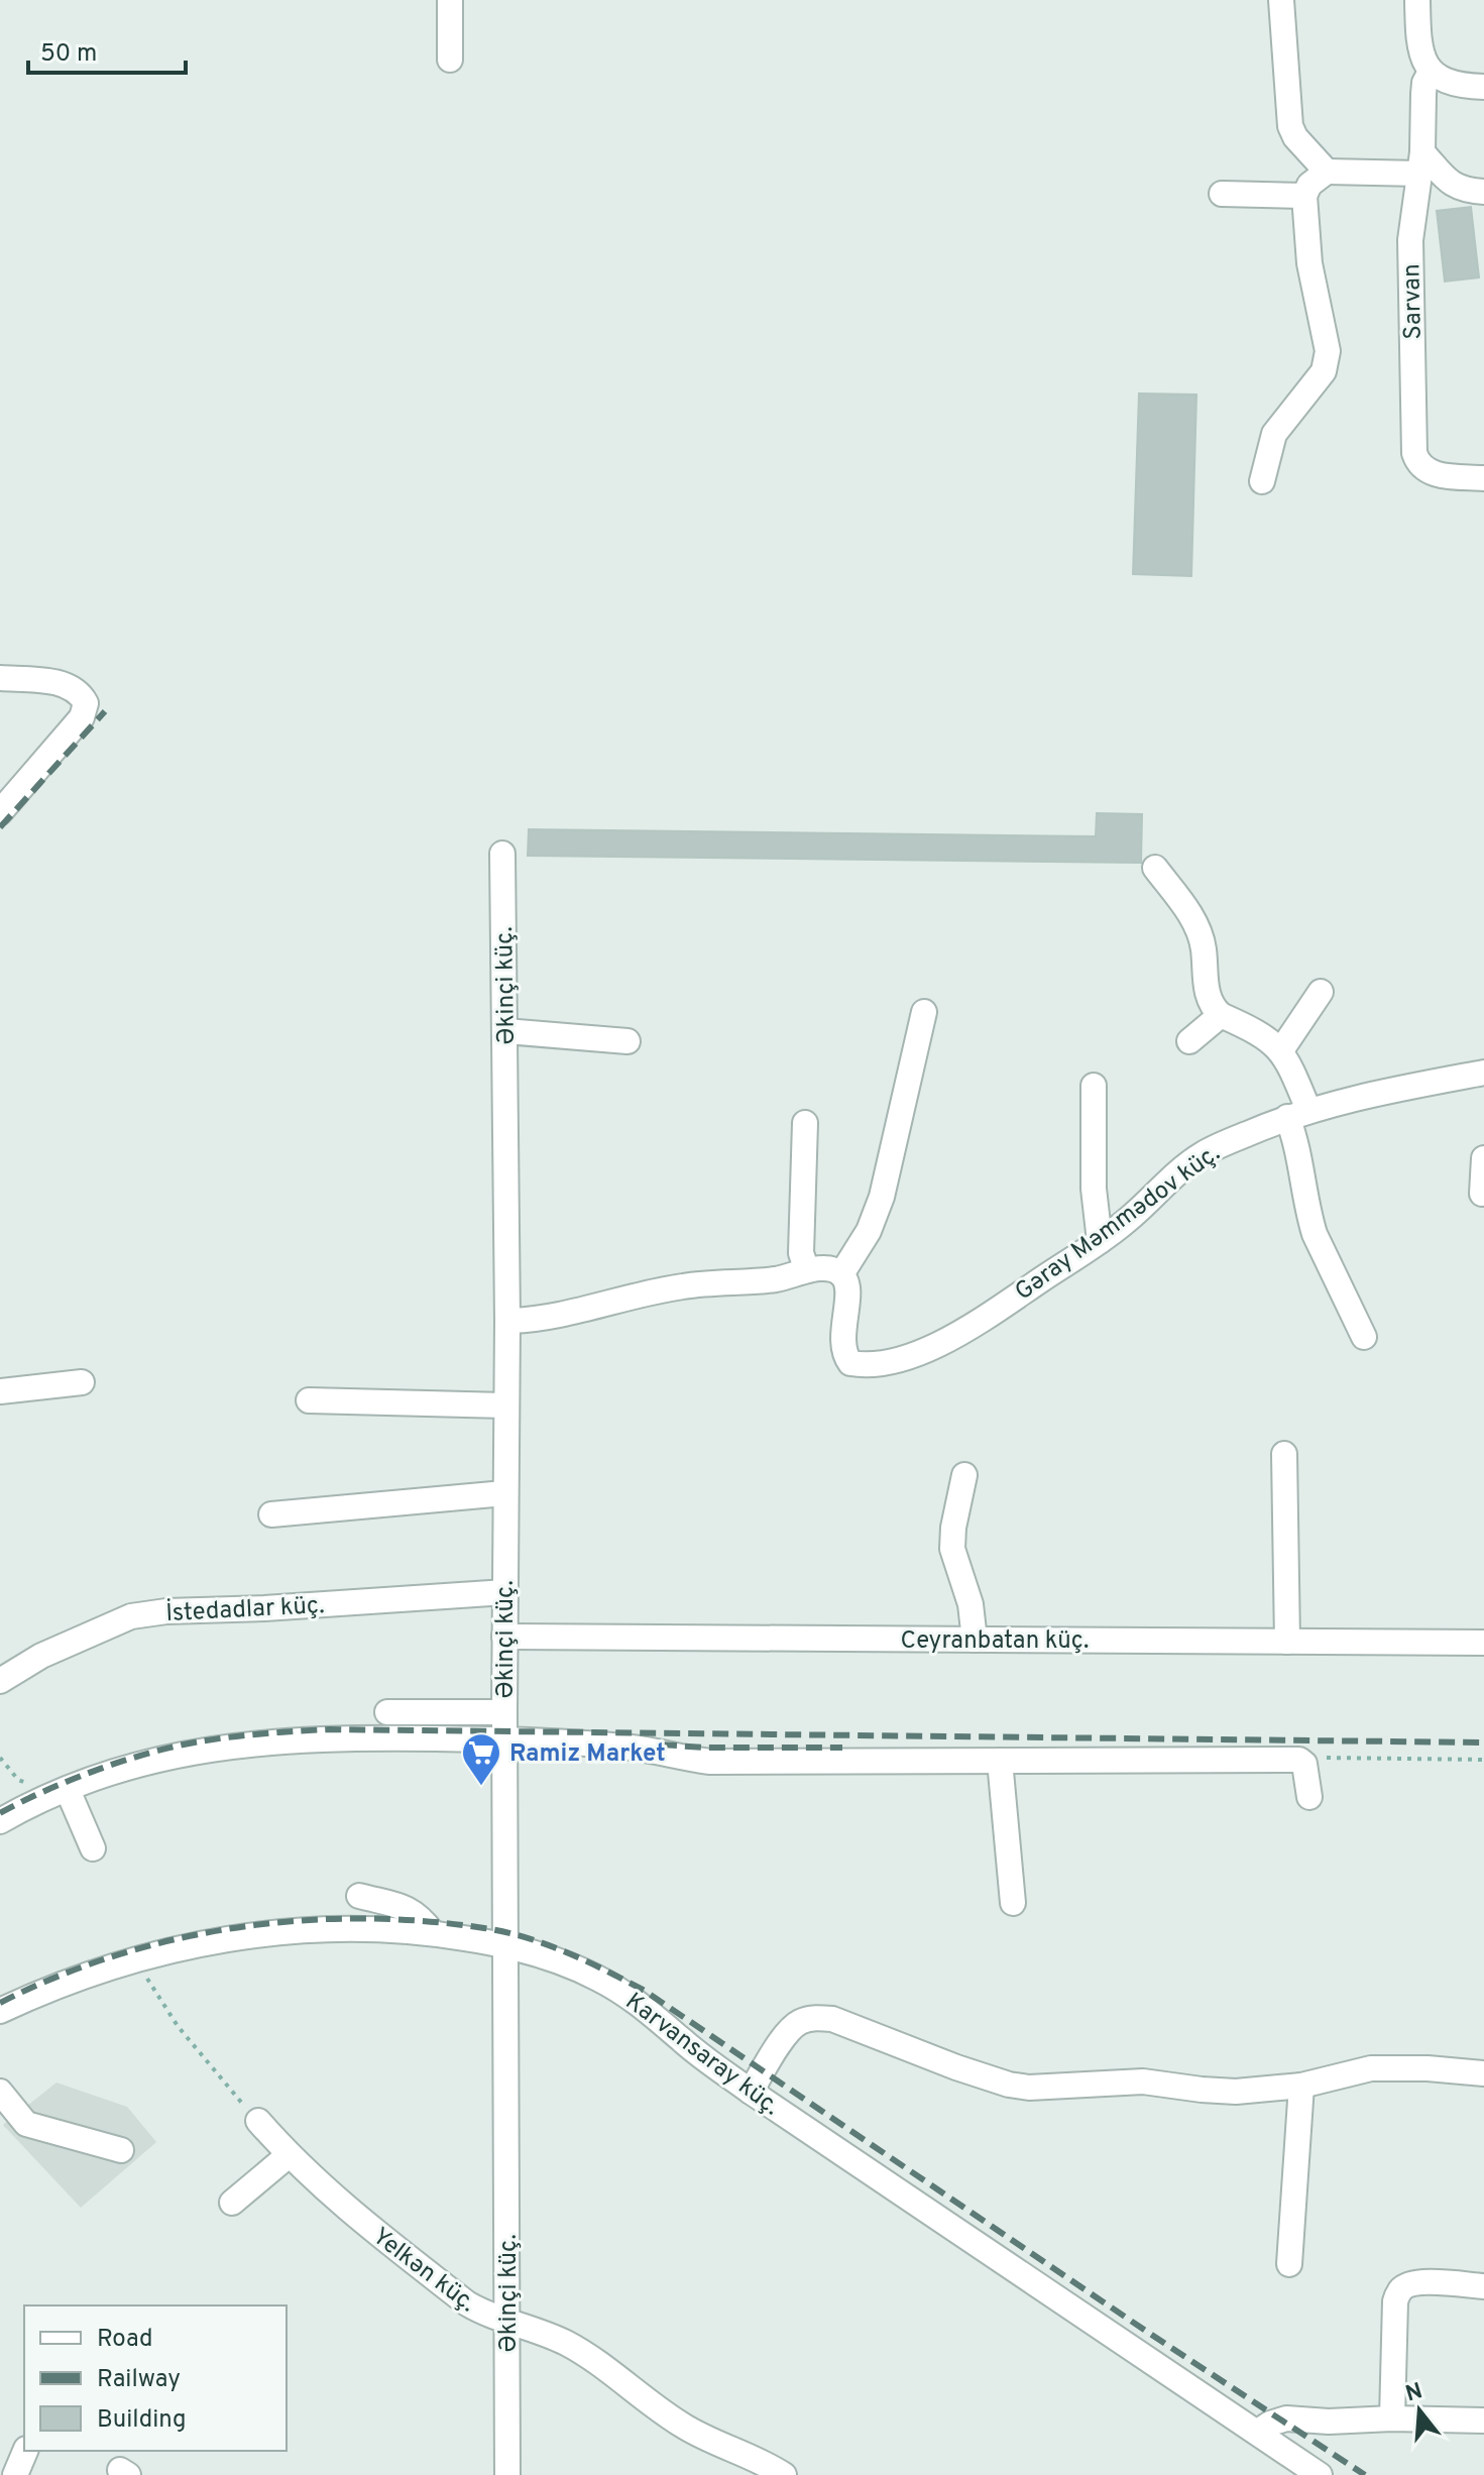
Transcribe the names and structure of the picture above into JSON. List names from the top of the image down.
{
  "streets": {
    "street": [
      "Sarvan",
      "Əkinçi küç.",
      "Gəray Məmmədov küç.",
      "İstedadlar küç.",
      "Ceyranbatan küç.",
      "Karvansaray küç.",
      "Yelkən küç."
    ]
  },
  "crossings": [
    ["Əkinçi küç.", "İstedadlar küç."],
    ["Əkinçi küç.", "Ceyranbatan küç."],
    ["Əkinçi küç.", "Karvansaray küç."],
    ["Əkinçi küç.", "Yelkən küç."]
  ],
  "places": {
    "supermarket": ["Ramiz Market"]
  },
  "legend": ["Road", "Railway", "Building"],
  "scale_bar": "50 m",
  "north": "top"
}
